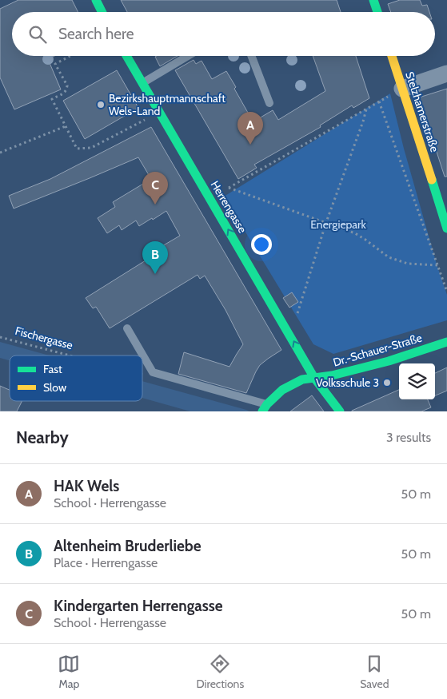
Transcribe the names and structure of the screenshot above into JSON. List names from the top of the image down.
{
  "streets": {
    "street": ["Stelzhamerstraße", "Herrengasse", "Dr.-Schauer-Straße"],
    "path": ["Fischergasse"]
  },
  "crossings": [
    ["Herrengasse", "Dr.-Schauer-Straße"]
  ],
  "one_way": ["Herrengasse"],
  "parks": ["Energiepark"],
  "places": ["Bezirkshauptmannschaft Wels-Land", "Volksschule 3"],
  "legend": ["Fast", "Slow"],
  "page": {
    "search": "Search here",
    "pins": ["A", "C", "B"],
    "heading": ["Nearby", "3 results"],
    "list": [
      {
        "mark": "A",
        "name": "HAK Wels",
        "note": "School · Herrengasse",
        "value": "50 m"
      },
      {
        "mark": "B",
        "name": "Altenheim Bruderliebe",
        "note": "Place · Herrengasse",
        "value": "50 m"
      },
      {
        "mark": "C",
        "name": "Kindergarten Herrengasse",
        "note": "School · Herrengasse",
        "value": "50 m"
      }
    ],
    "nav": ["Map", "Directions", "Saved"]
  }
}
